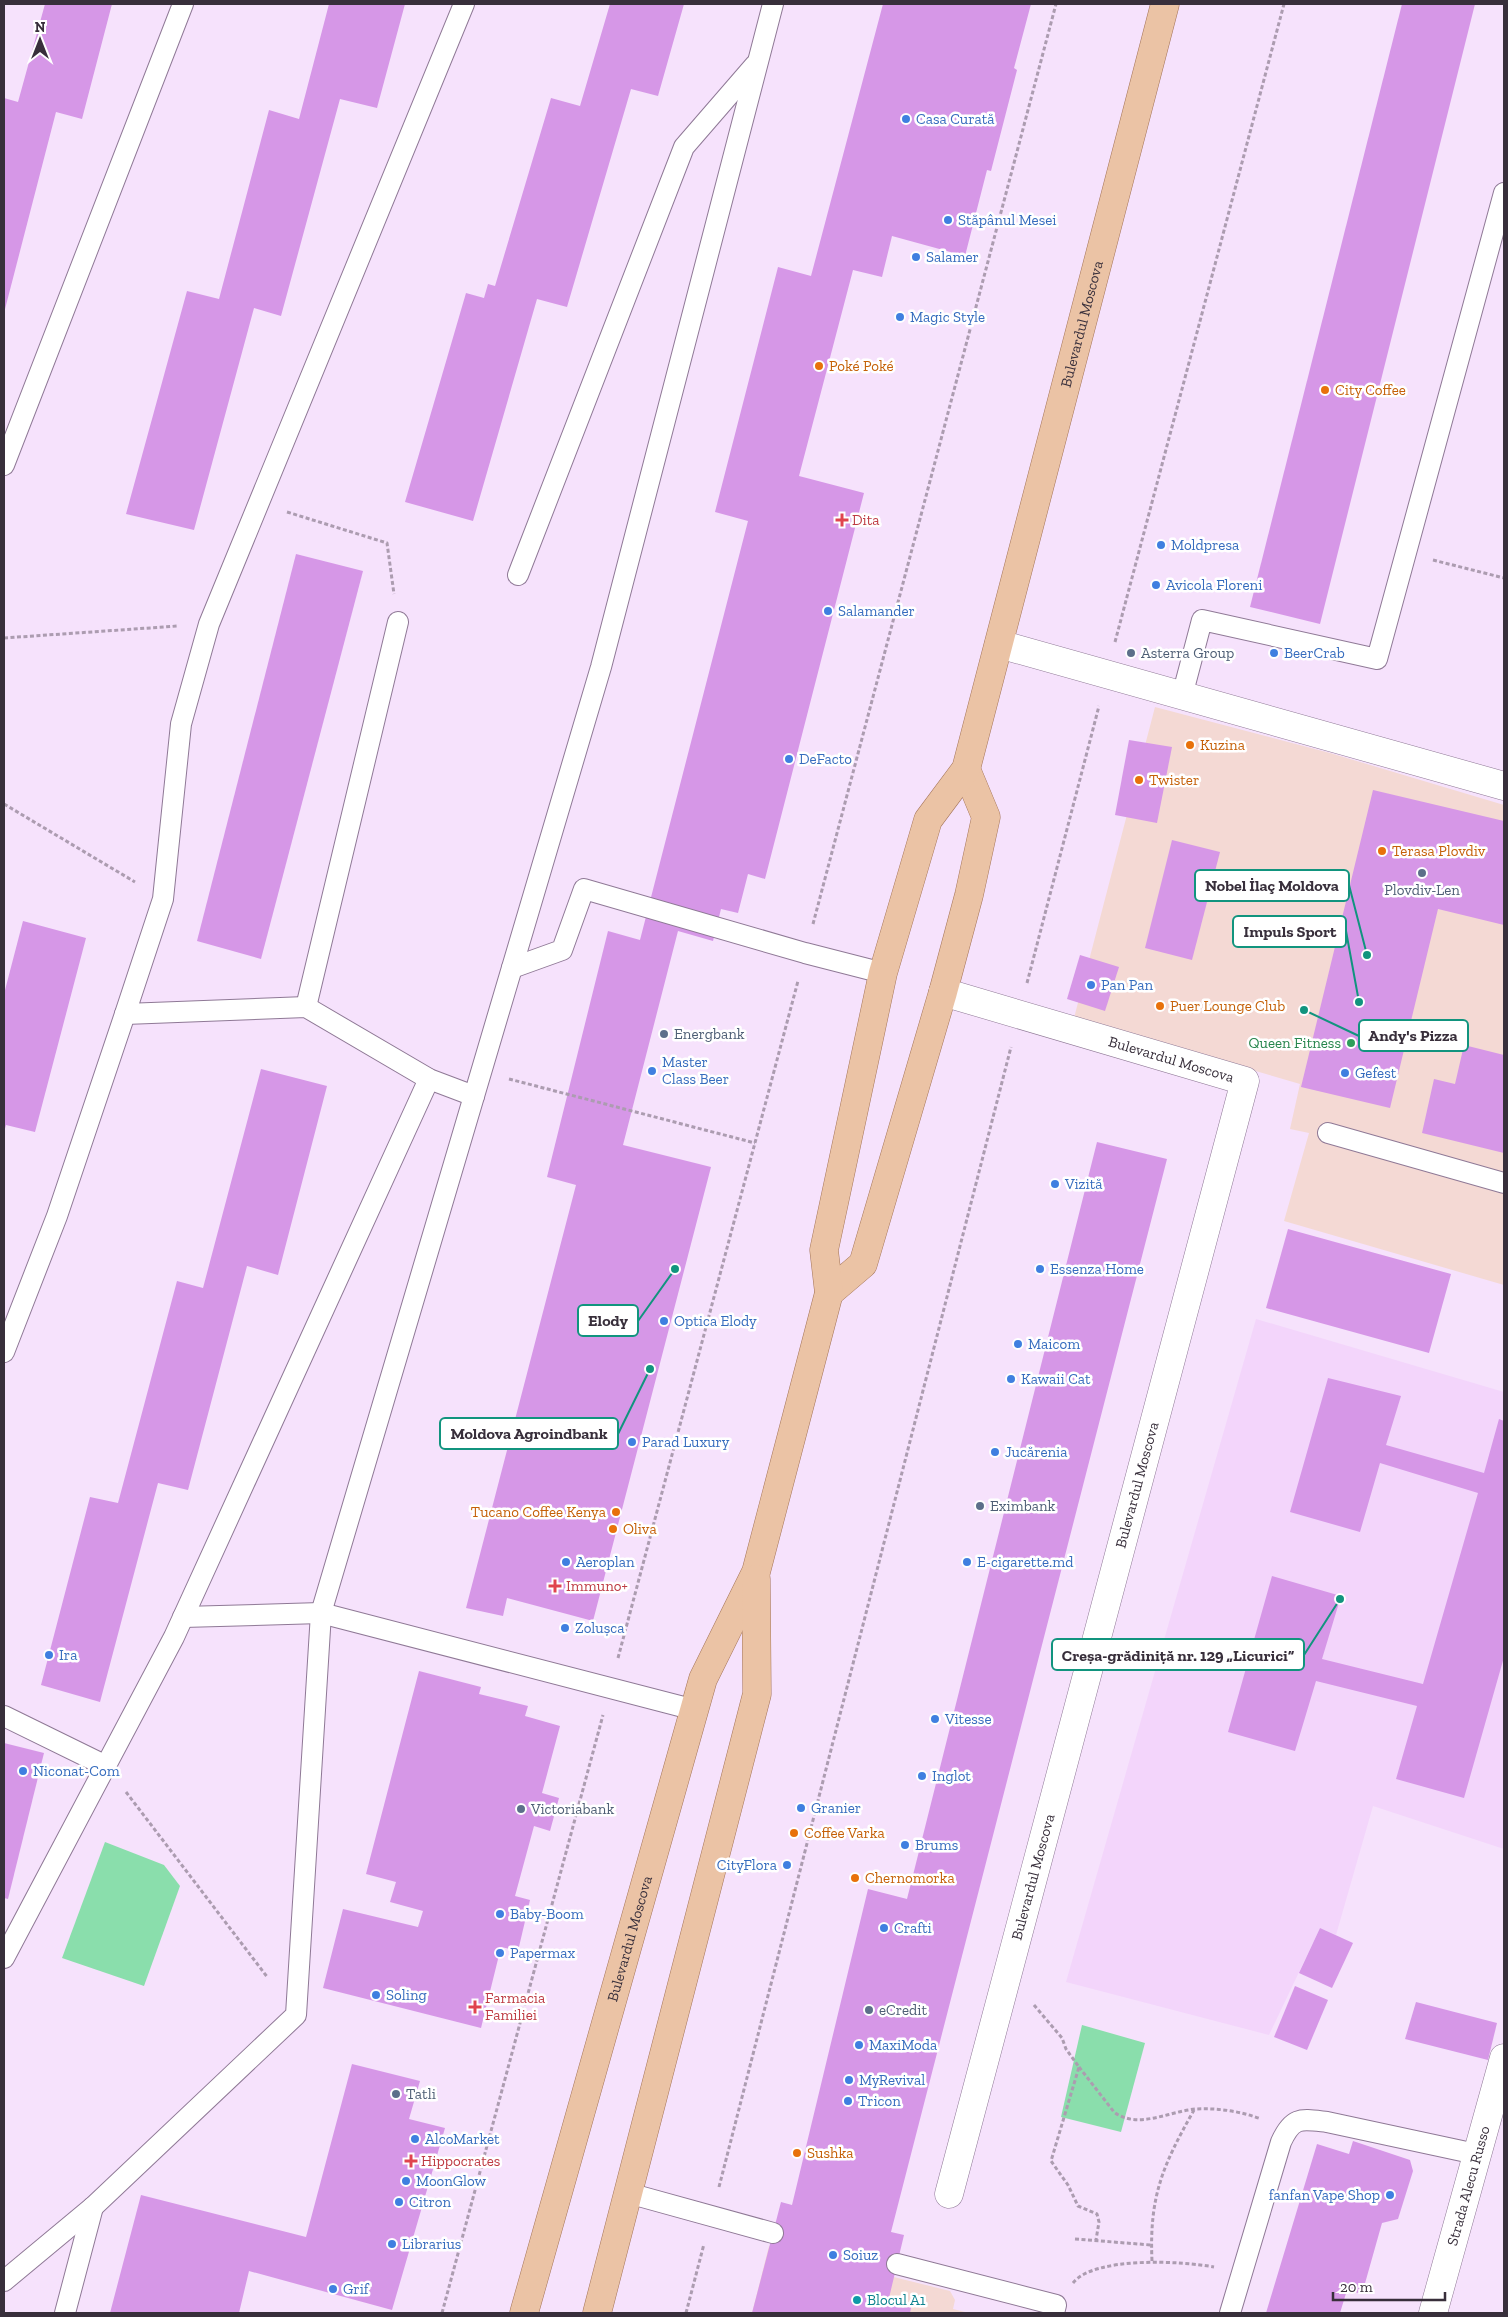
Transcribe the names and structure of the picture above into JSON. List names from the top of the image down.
{
  "streets": {
    "main road": ["Bulevardul Moscova"],
    "street": ["Strada Alecu Russo"]
  },
  "places": {
    "other": [
      "Casa Curată",
      "Stăpânul Mesei",
      "Salamer",
      "Magic Style",
      "Poké Poké",
      "City Coffee",
      "Moldpresa",
      "Avicola Floreni",
      "Salamander",
      "Asterra Group",
      "BeerCrab",
      "Kuzina",
      "DeFacto",
      "Twister",
      "Terasa Plovdiv",
      "Plovdiv-Len",
      "Nobel İlaç Moldova",
      "Pan Pan",
      "Impuls Sport",
      "Puer Lounge Club",
      "Andy's Pizza",
      "Energbank",
      "Queen Fitness",
      "Master Class Beer",
      "Gefest",
      "Vizită",
      "Elody",
      "Essenza Home",
      "Optica Elody",
      "Maicom",
      "Moldova Agroindbank",
      "Kawaii Cat",
      "Parad Luxury",
      "Jucărenia",
      "Eximbank",
      "Tucano Coffee Kenya",
      "Oliva",
      "Aeroplan",
      "E-cigarette.md",
      "Creșa-grădiniță nr. 129 „Licurici“",
      "Zolușca",
      "Ira",
      "Vitesse",
      "Niconat-Com",
      "Inglot",
      "Granier",
      "Victoriabank",
      "Coffee Varka",
      "Brums",
      "CityFlora",
      "Chernomorka",
      "Baby-Boom",
      "Crafti",
      "Papermax",
      "Soling",
      "eCredit",
      "MaxiModa",
      "MyRevival",
      "Tatli",
      "Tricon",
      "AlcoMarket",
      "Sushka",
      "MoonGlow",
      "fanfan Vape Shop",
      "Citron",
      "Librarius",
      "Soiuz",
      "Grif",
      "Blocul A1"
    ],
    "health": [
      "Dita",
      "Immuno+",
      "Farmacia Familiei",
      "Hippocrates"
    ]
  },
  "scale_bar": "20 m",
  "north": "top"
}
